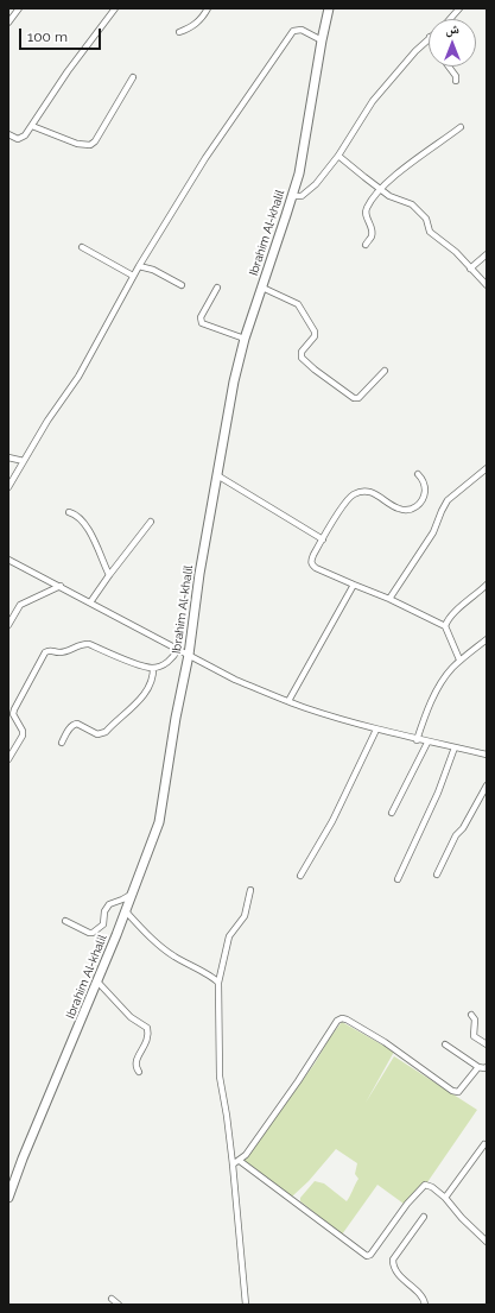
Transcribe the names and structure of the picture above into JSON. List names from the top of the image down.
{
  "streets": {
    "street": ["Ibrahim Al-khalil"]
  },
  "scale_bar": "100 m",
  "north": "top"
}
